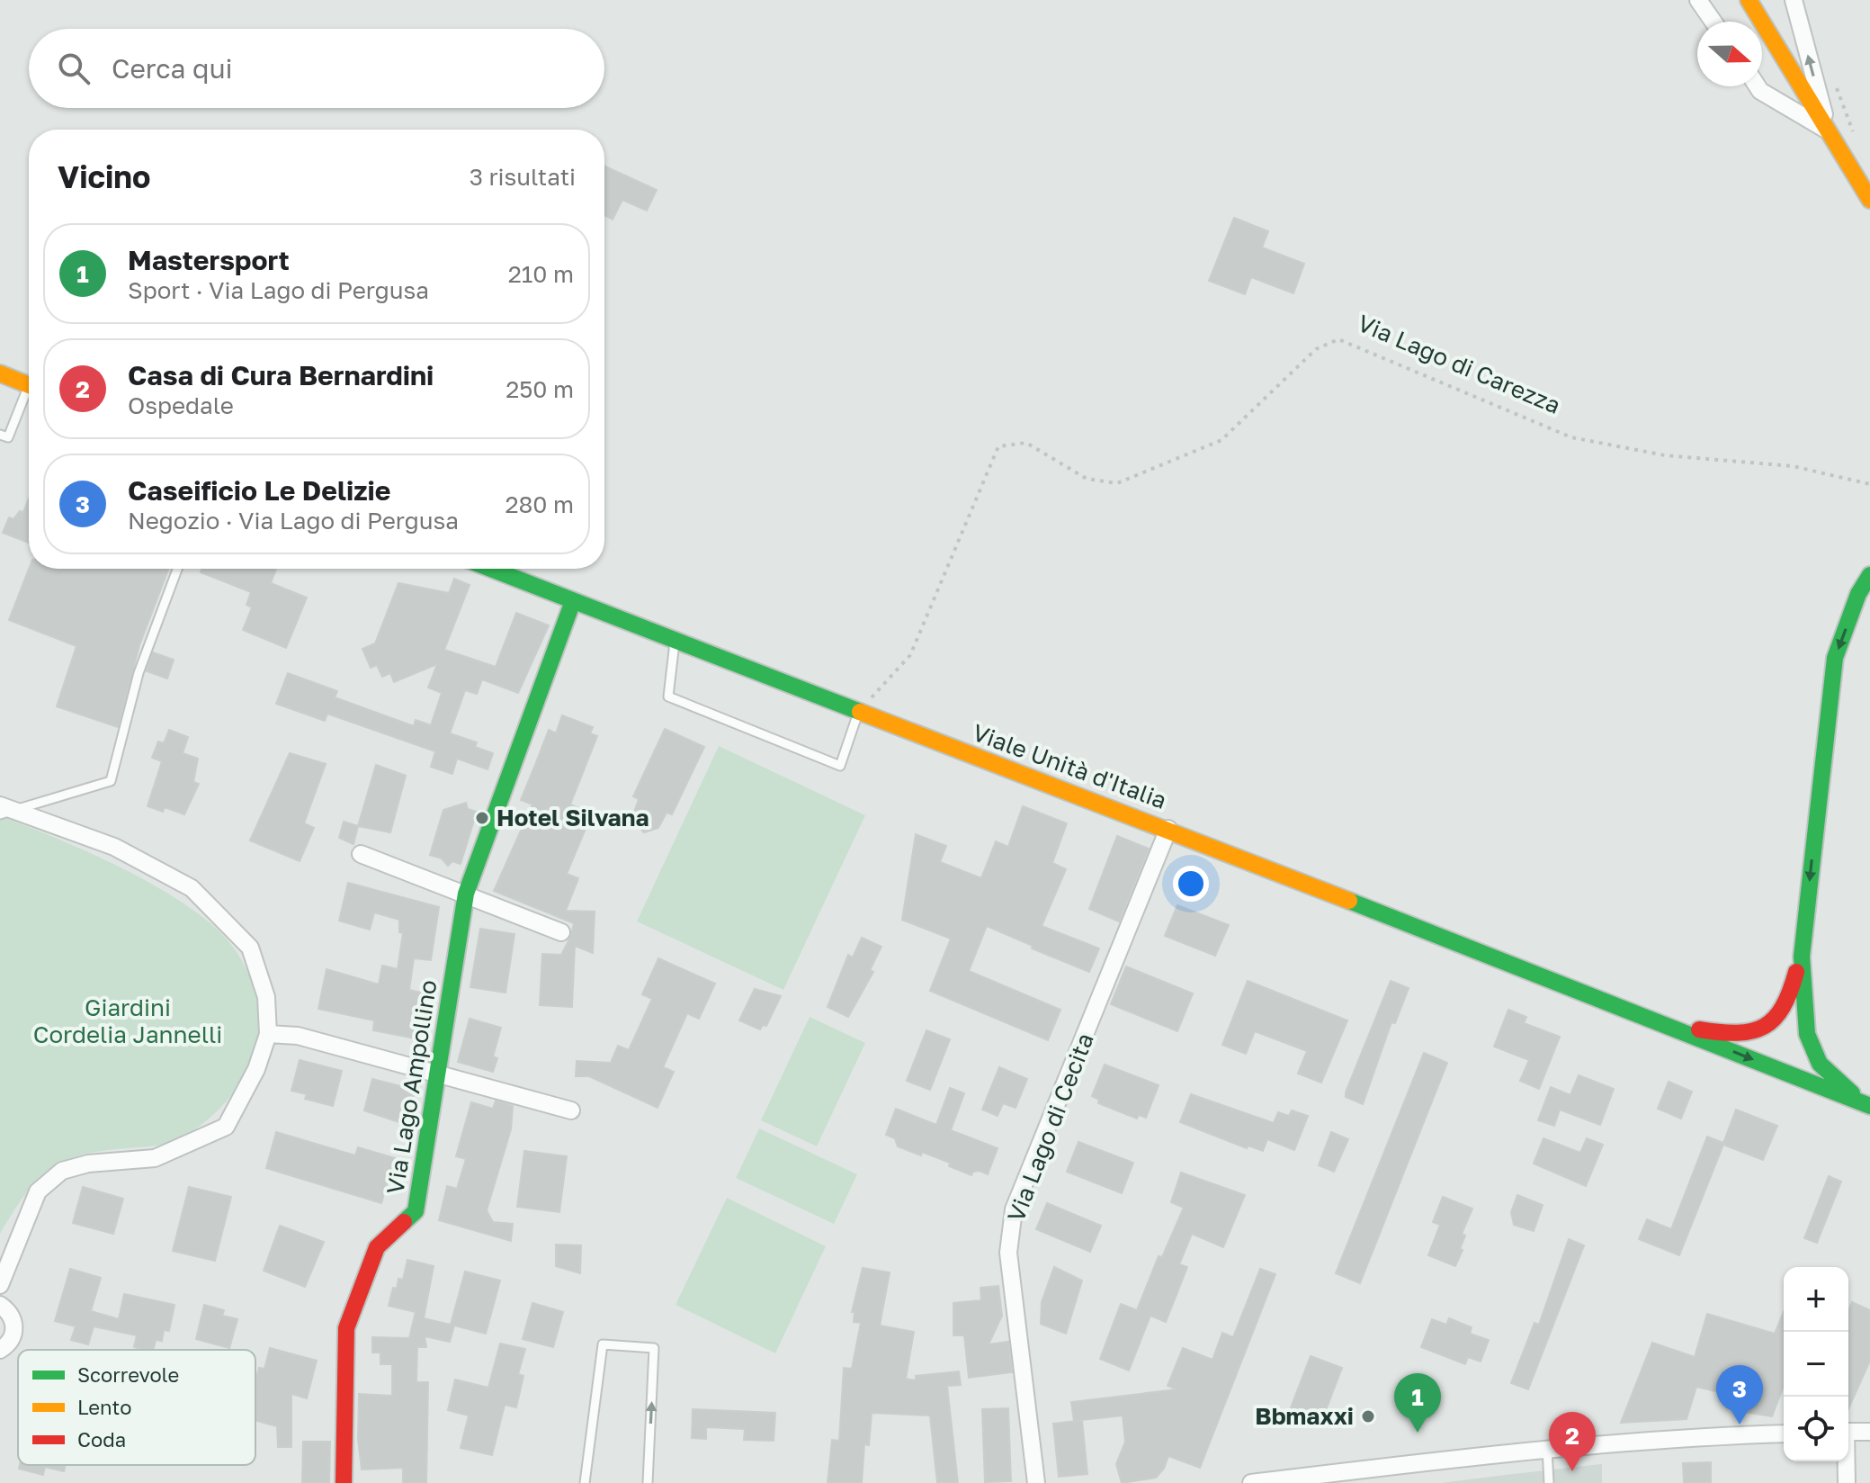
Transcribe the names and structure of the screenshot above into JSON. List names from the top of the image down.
{
  "streets": {
    "main road": ["Viale Unità d'Italia", "Via Lago Ampollino"],
    "street": ["Via Lago di Cecita"],
    "path": ["Via Lago di Carezza"]
  },
  "crossings": [
    ["Via Lago di Carezza", "Viale Unità d'Italia"],
    ["Viale Unità d'Italia", "Via Lago Ampollino"],
    ["Viale Unità d'Italia", "Via Lago di Cecita"]
  ],
  "parks": ["Giardini Cordelia Jannelli"],
  "places": ["Hotel Silvana", "Bbmaxxi"],
  "legend": ["Scorrevole", "Lento", "Coda"],
  "north": "right",
  "page": {
    "search": "Cerca qui",
    "heading": ["Vicino", "3 risultati"],
    "list": [
      {
        "mark": "1",
        "name": "Mastersport",
        "note": "Sport · Via Lago di Pergusa",
        "value": "210 m"
      },
      {
        "mark": "2",
        "name": "Casa di Cura Bernardini",
        "note": "Ospedale",
        "value": "250 m"
      },
      {
        "mark": "3",
        "name": "Caseificio Le Delizie",
        "note": "Negozio · Via Lago di Pergusa",
        "value": "280 m"
      }
    ],
    "map_buttons": ["+", "−"],
    "pins": ["3", "1", "2"]
  }
}
